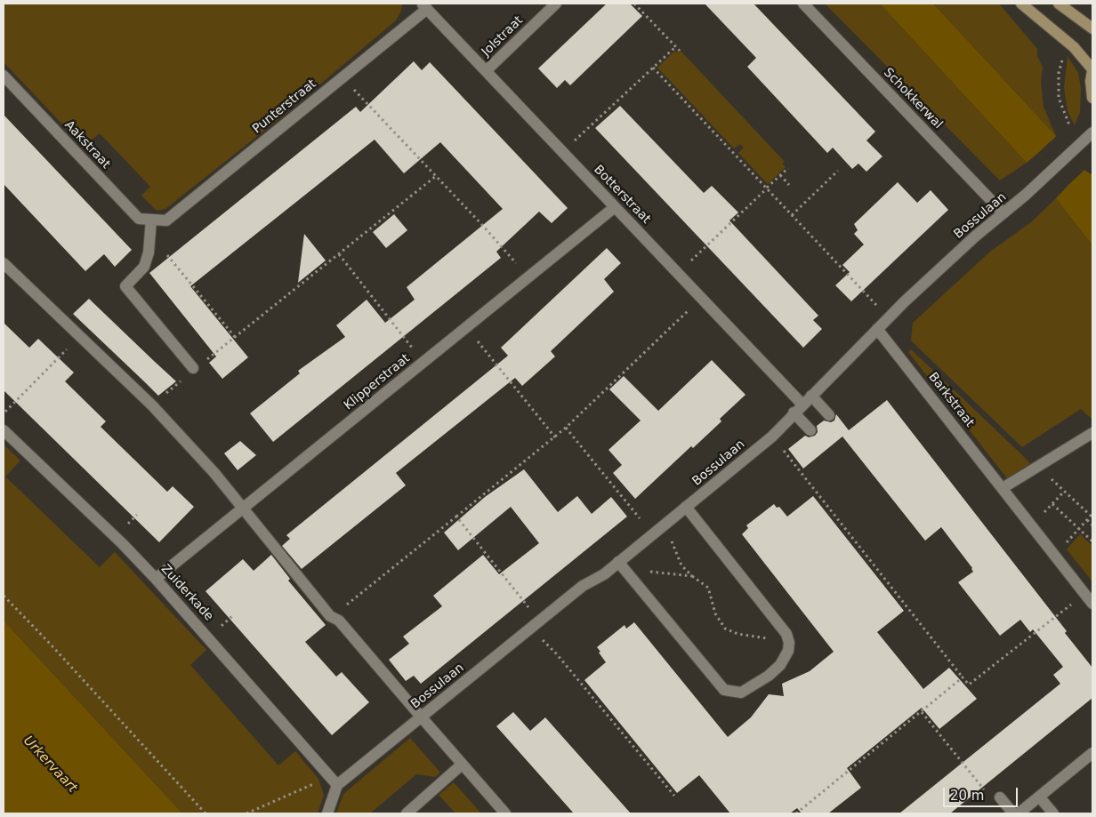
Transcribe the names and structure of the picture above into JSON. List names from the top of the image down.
{
  "streets": {
    "street": [
      "Jolstraat",
      "Schokkerwal",
      "Punterstraat",
      "Aakstraat",
      "Botterstraat",
      "Bossulaan",
      "Klipperstraat",
      "Barkstraat",
      "Zuiderkade"
    ]
  },
  "crossings": [
    ["Jolstraat", "Botterstraat"],
    ["Schokkerwal", "Bossulaan"],
    ["Punterstraat", "Aakstraat"],
    ["Punterstraat", "Botterstraat"],
    ["Botterstraat", "Bossulaan"],
    ["Botterstraat", "Klipperstraat"],
    ["Bossulaan", "Barkstraat"],
    ["Bossulaan", "Zuiderkade"],
    ["Klipperstraat", "Zuiderkade"]
  ],
  "water": ["Urkervaart"],
  "scale_bar": "20 m"
}
